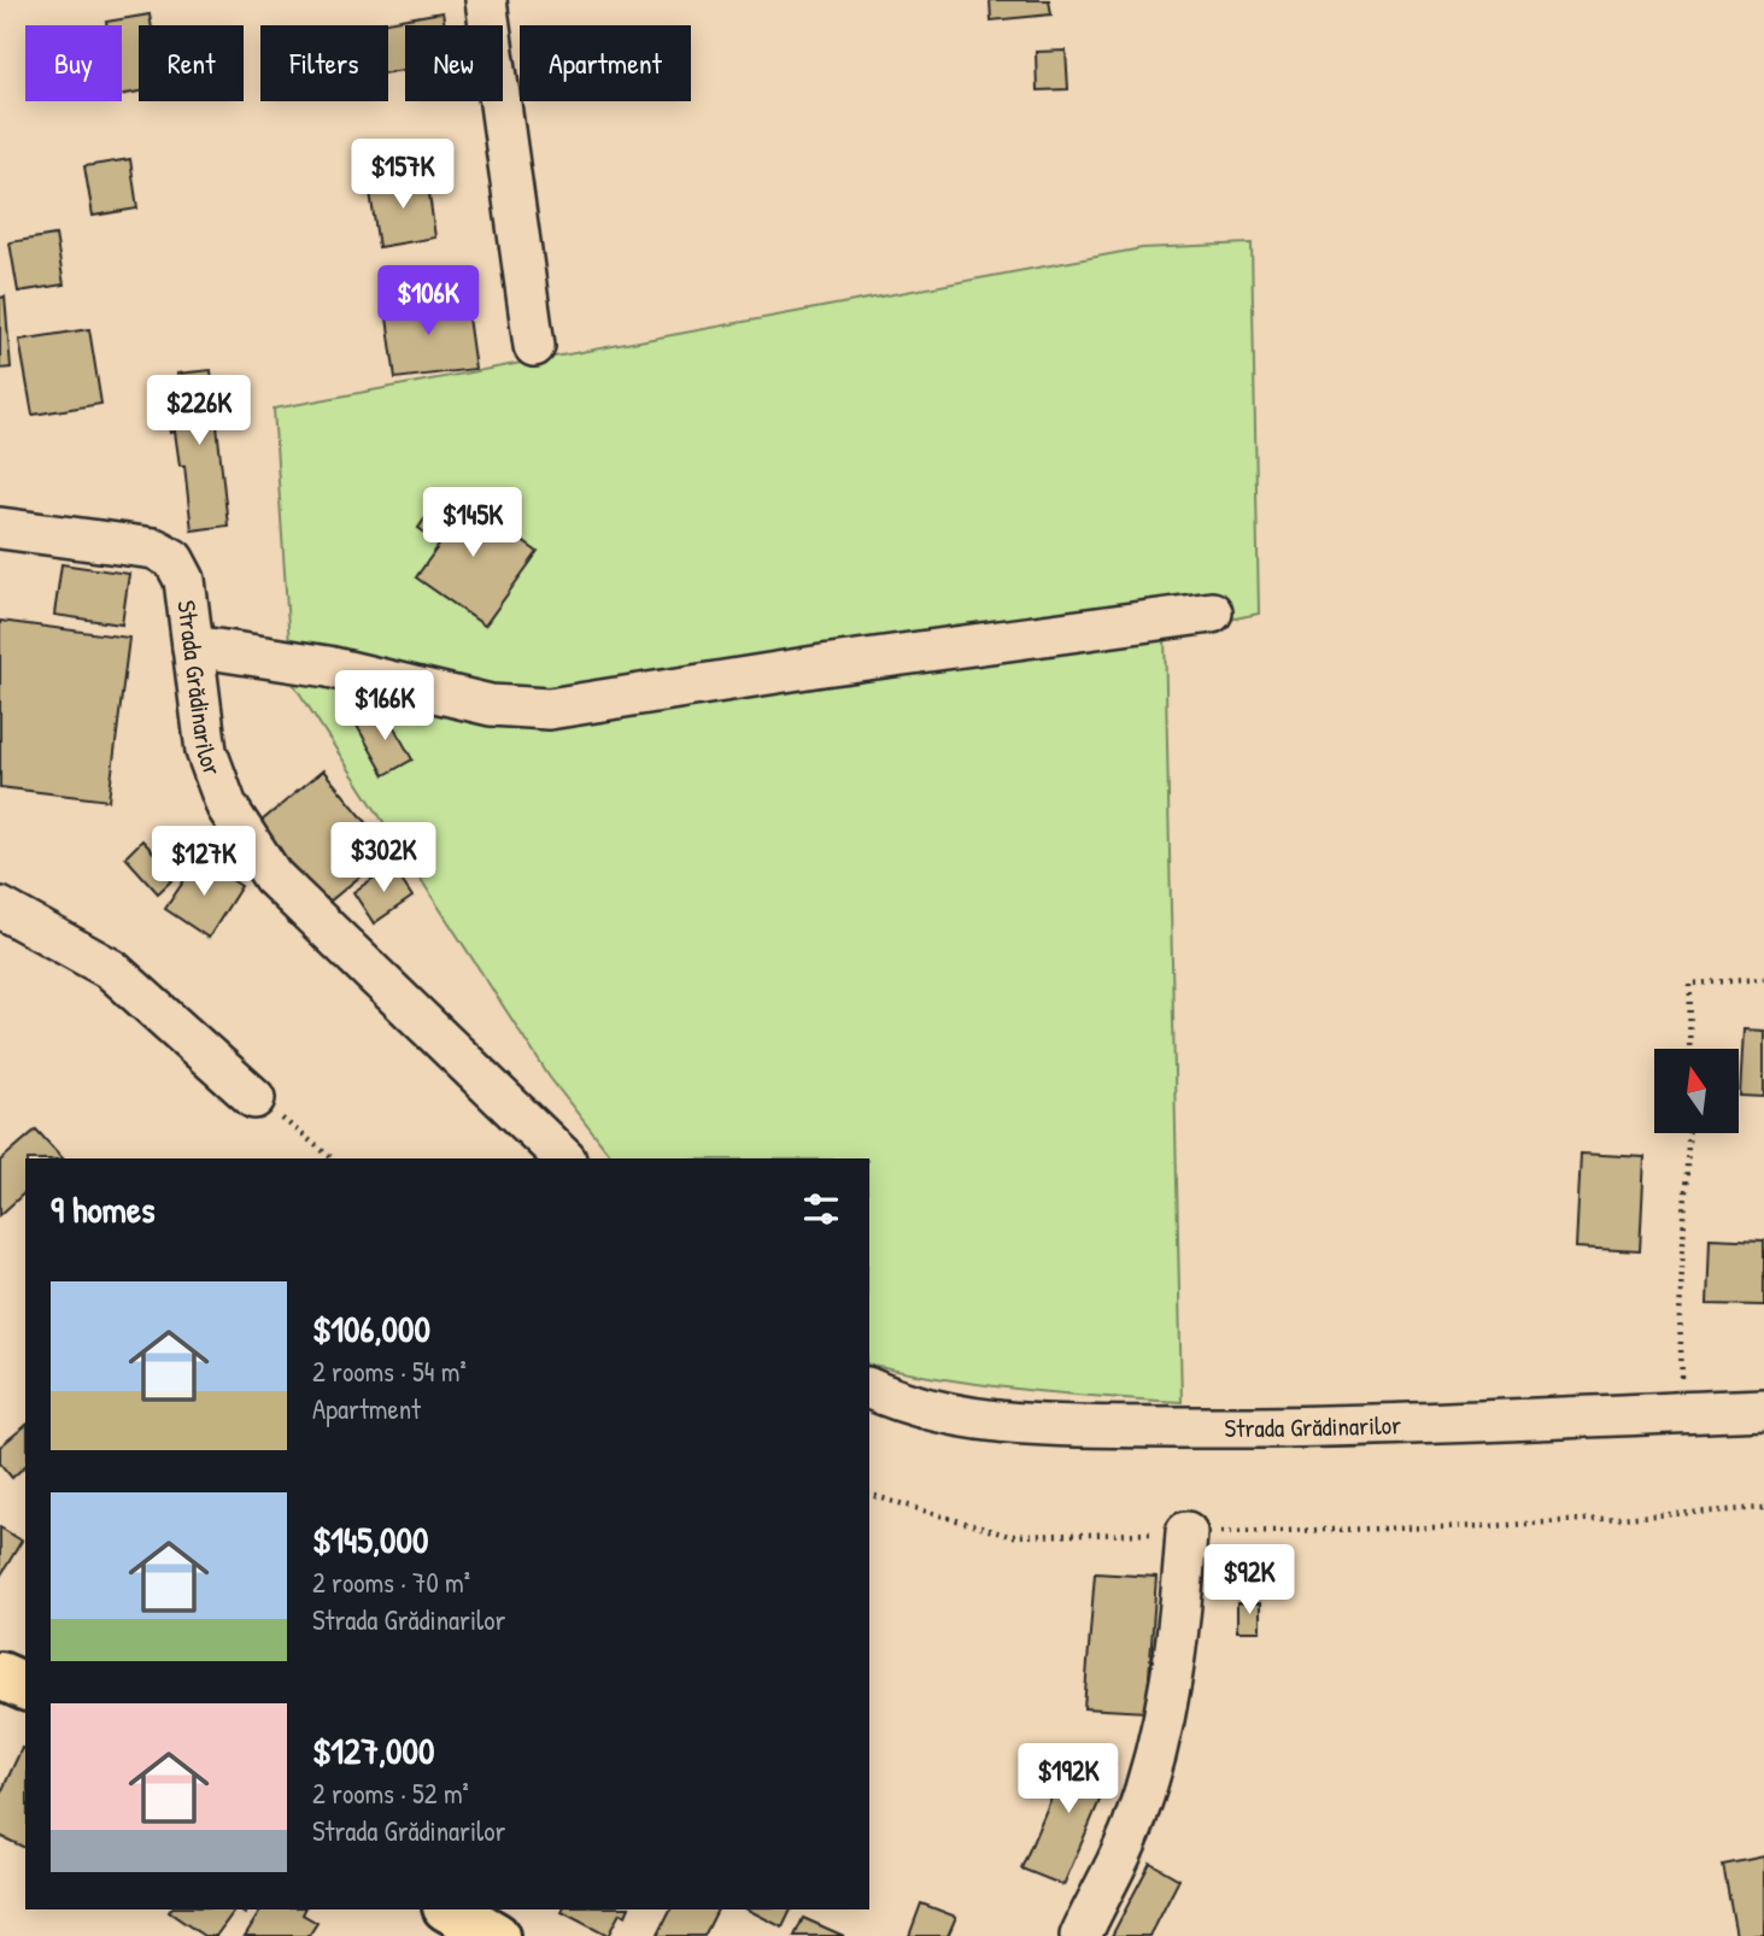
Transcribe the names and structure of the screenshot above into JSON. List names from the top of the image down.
{
  "streets": {
    "street": ["Strada Grădinarilor"]
  },
  "north": "top",
  "page": {
    "chip": [
      "Buy",
      "Rent",
      "Filters",
      "New",
      "Apartment"
    ],
    "price": [
      "$157K",
      "$106K",
      "$226K",
      "$145K",
      "$166K",
      "$302K",
      "$127K",
      "$92K",
      "$192K"
    ],
    "heading": "9 homes",
    "list": [
      {
        "name": "$106,000",
        "note": "2 rooms · 54 m² · Apartment"
      },
      {
        "name": "$145,000",
        "note": "2 rooms · 70 m² · Strada Grădinarilor"
      },
      {
        "name": "$127,000",
        "note": "2 rooms · 52 m² · Strada Grădinarilor"
      }
    ]
  }
}
